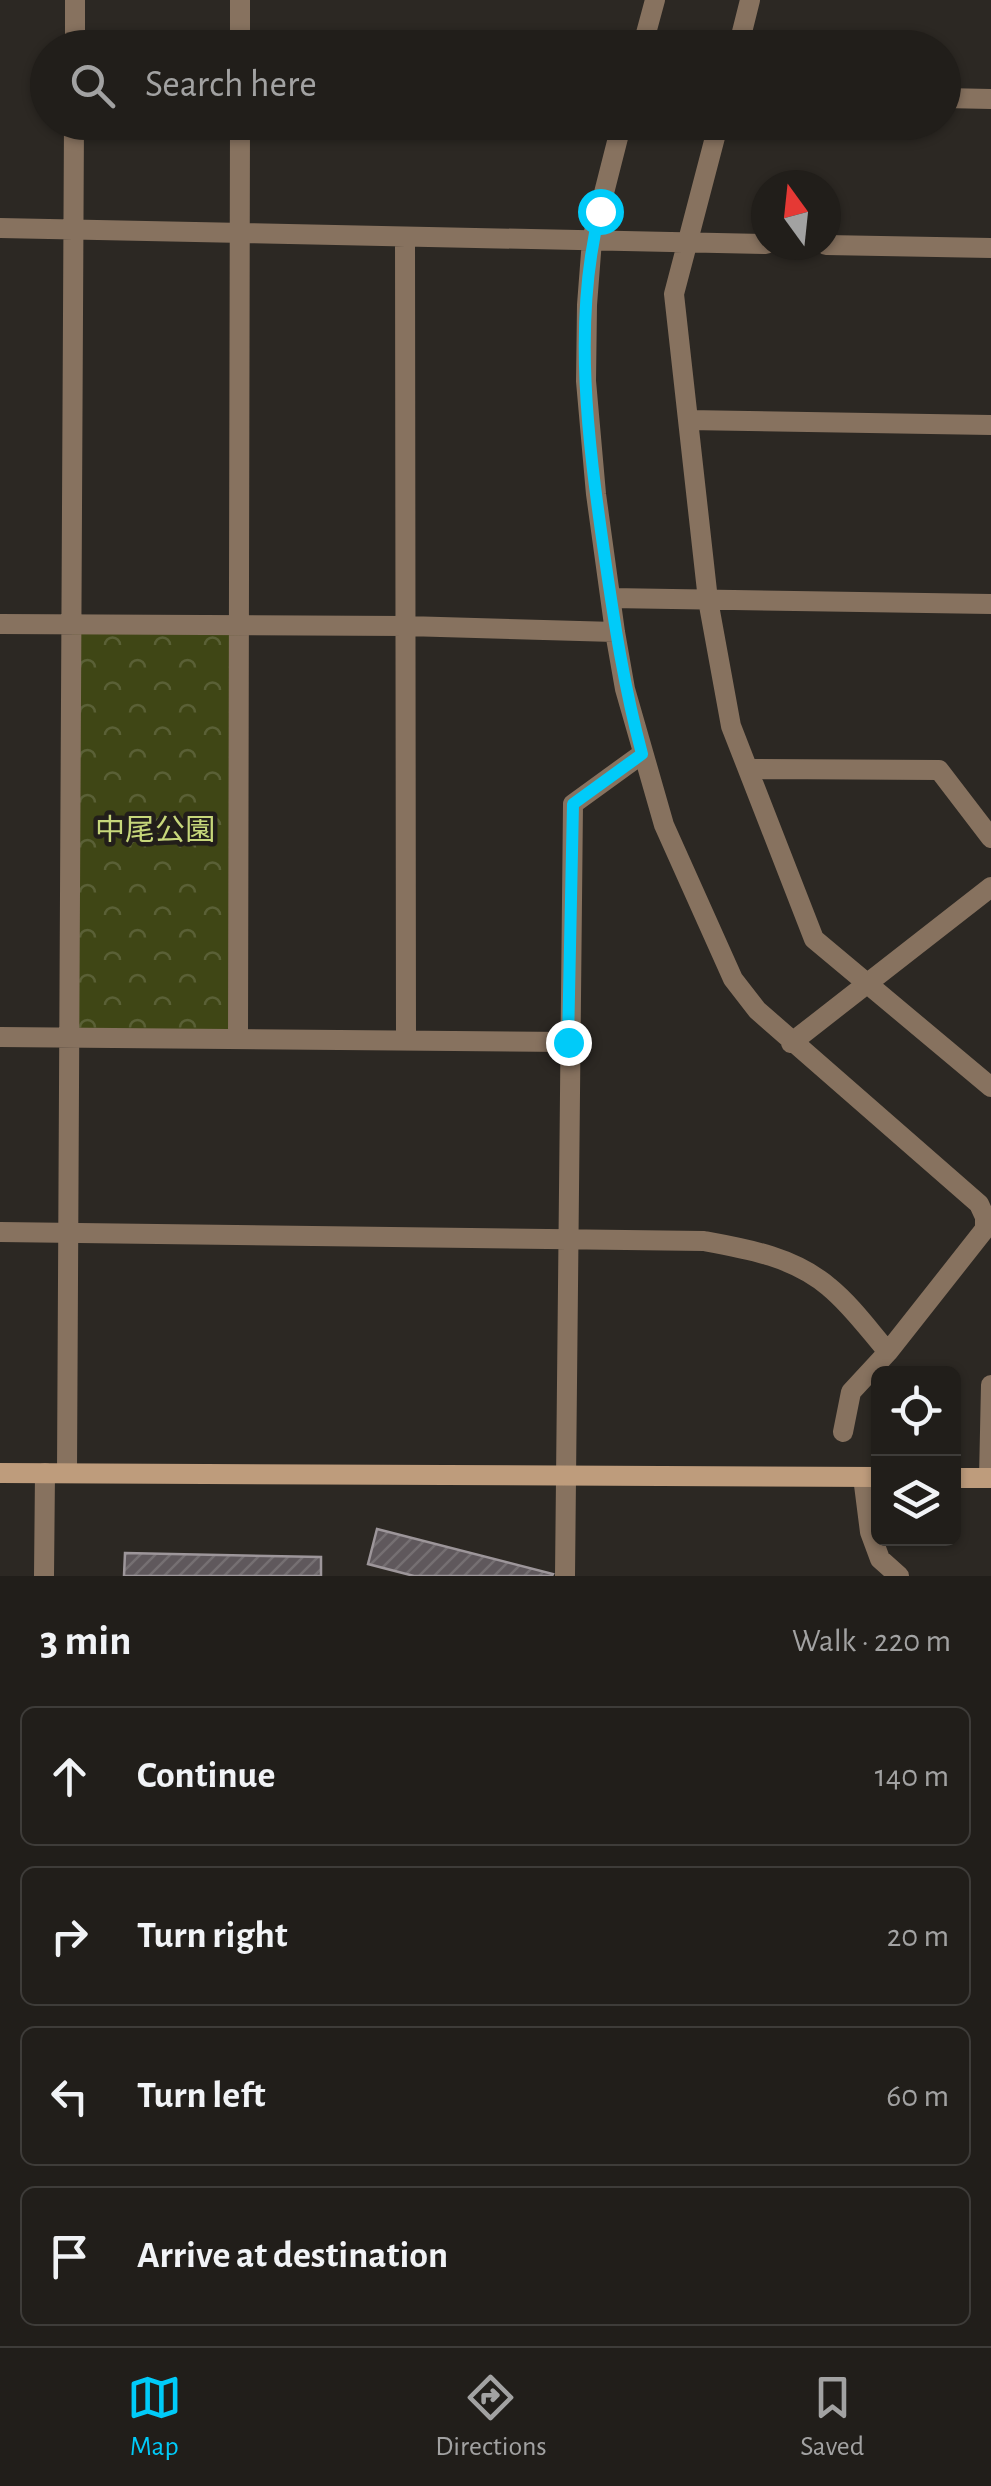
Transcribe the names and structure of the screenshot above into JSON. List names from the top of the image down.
{
  "parks": ["中尾公園"],
  "north": "top",
  "page": {
    "search": "Search here",
    "heading": ["3 min", "Walk · 220 m"],
    "list": [
      ["Continue", "140 m"],
      ["Turn right", "20 m"],
      ["Turn left", "60 m"],
      "Arrive at destination"
    ],
    "nav": ["Map", "Directions", "Saved"]
  }
}
